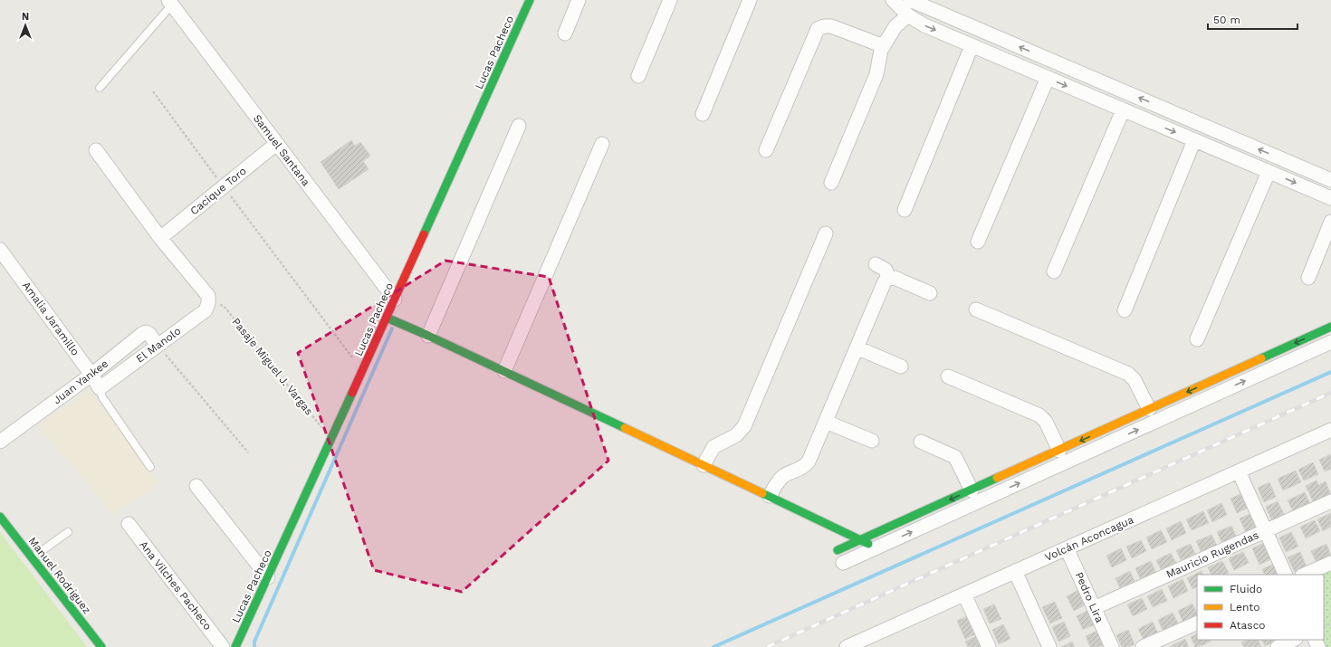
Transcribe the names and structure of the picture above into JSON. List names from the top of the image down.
{
  "streets": {
    "street": [
      "Lucas Pacheco",
      "Samuel Santana",
      "Cacique Toro",
      "Amalia Jaramillo",
      "El Manolo",
      "Juan Yankee",
      "Volcán Aconcagua",
      "Mauricio Rugendas",
      "Manuel Rodríguez",
      "Ana Vilches Pacheco",
      "Pedro Lira"
    ],
    "path": ["Pasaje Miguel J. Vargas"]
  },
  "crossings": [
    ["Lucas Pacheco", "Samuel Santana"],
    ["Lucas Pacheco", "Pasaje Miguel J. Vargas"],
    ["Samuel Santana", "Cacique Toro"],
    ["Amalia Jaramillo", "El Manolo"],
    ["Amalia Jaramillo", "Juan Yankee"],
    ["El Manolo", "Pasaje Miguel J. Vargas"],
    ["El Manolo", "Juan Yankee"],
    ["Volcán Aconcagua", "Pedro Lira"],
    ["Mauricio Rugendas", "Pedro Lira"]
  ],
  "legend": ["Fluido", "Lento", "Atasco"],
  "scale_bar": "50 m",
  "north": "top"
}
